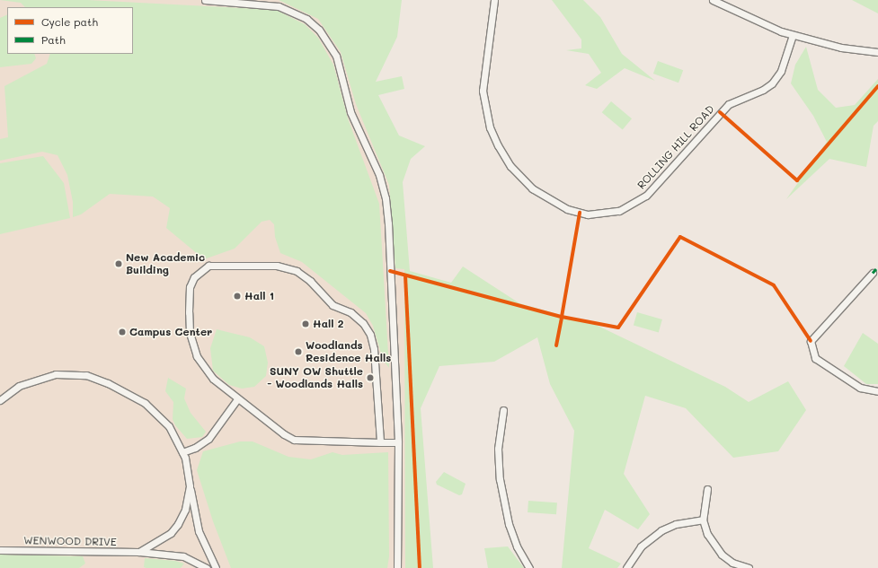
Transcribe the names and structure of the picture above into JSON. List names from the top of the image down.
{
  "streets": {
    "street": ["ROLLING HILL ROAD", "WENWOOD DRIVE"]
  },
  "places": [
    "New Academic Building",
    "Hall 1",
    "Hall 2",
    "Campus Center",
    "Woodlands Residence Halls",
    "SUNY OW Shuttle - Woodlands Halls"
  ],
  "legend": ["Cycle path", "Path"]
}
